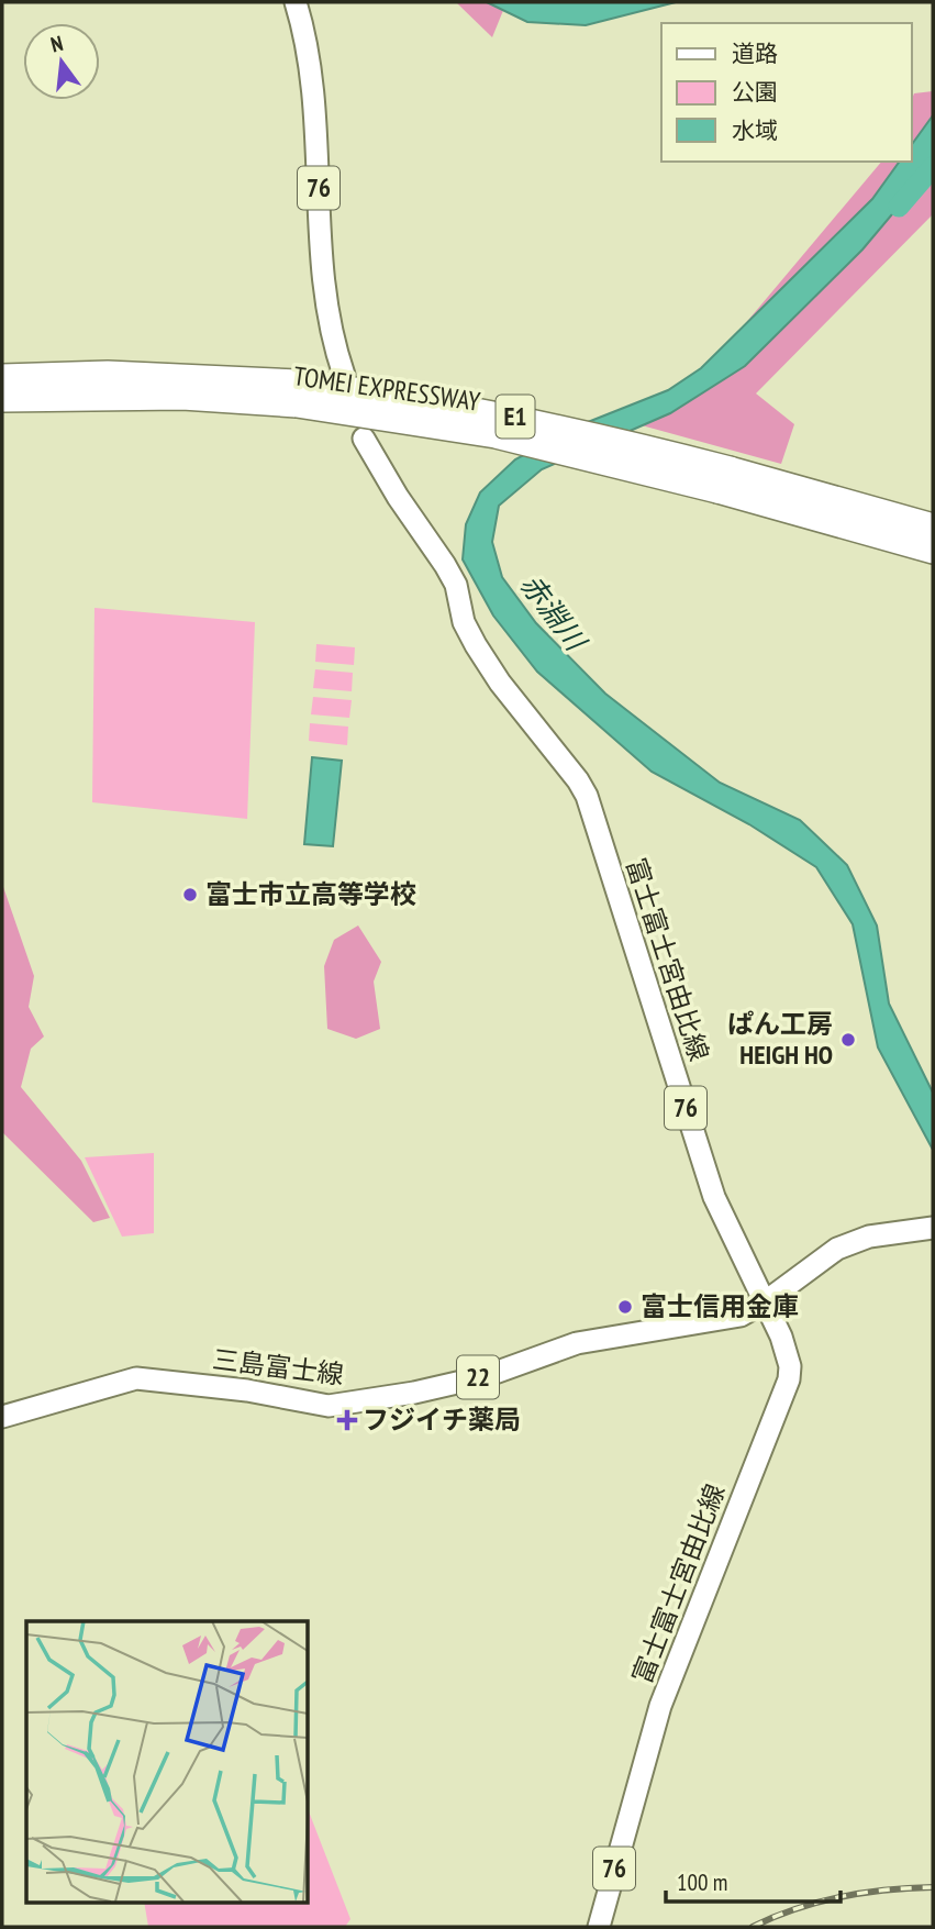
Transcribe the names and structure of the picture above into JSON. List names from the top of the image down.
{
  "streets": {
    "highway": ["TOMEI EXPRESSWAY", "E1"],
    "main road": [
      "76",
      "富士富士宮由比線",
      "三島富士線",
      "22"
    ]
  },
  "crossings": [
    ["富士富士宮由比線", "三島富士線"]
  ],
  "water": ["赤淵川"],
  "places": {
    "other": ["富士市立高等学校", "ぱん工房 HEIGH HO", "富士信用金庫"],
    "health": ["フジイチ薬局"]
  },
  "legend": ["道路", "公園", "水域"],
  "scale_bar": "100 m",
  "north": "top"
}
